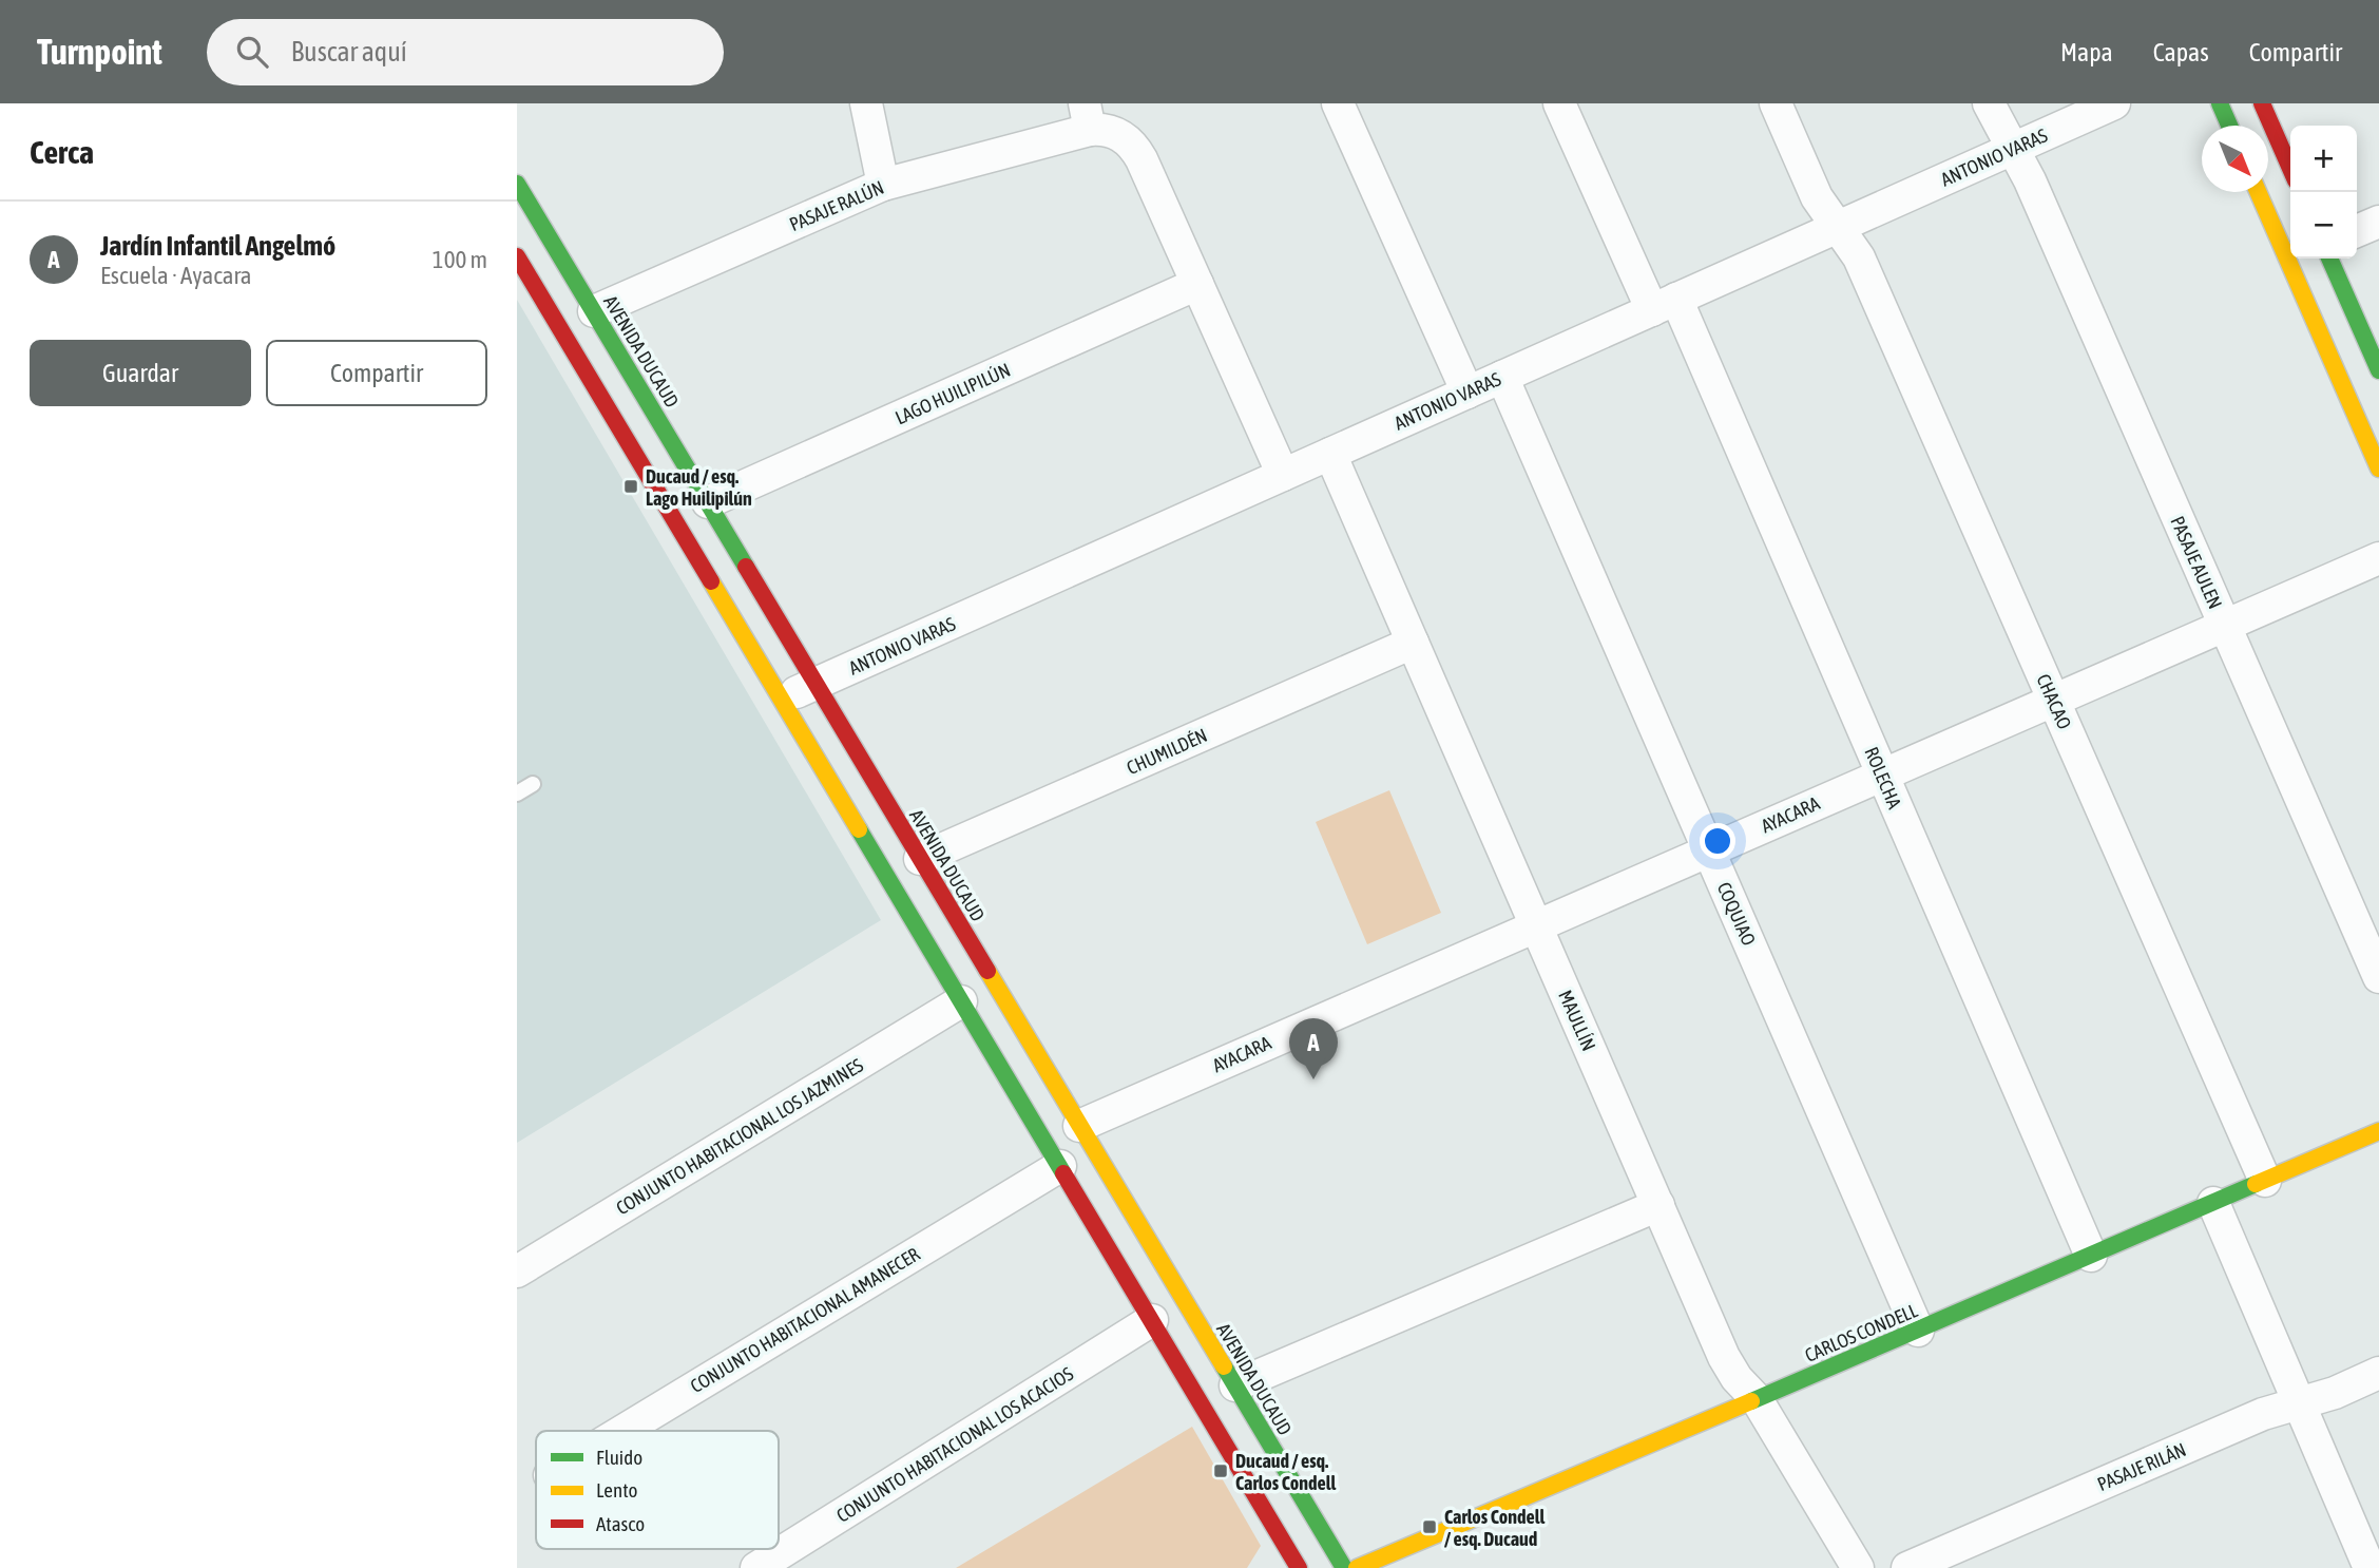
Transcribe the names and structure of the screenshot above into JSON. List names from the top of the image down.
{
  "streets": {
    "street": [
      "ANTONIO VARAS",
      "PASAJE RALÚN",
      "AVENIDA DUCAUD",
      "LAGO HUILIPILÚN",
      "PASAJE AULEN",
      "CHACAO",
      "CHUMILDÉN",
      "ROLECHA",
      "AYACARA",
      "COQUIAO",
      "MAULLÍN",
      "CONJUNTO HABITACIONAL LOS JAZMINES",
      "CONJUNTO HABITACIONAL AMANECER",
      "CARLOS CONDELL",
      "CONJUNTO HABITACIONAL LOS ACACIOS",
      "PASAJE RILÁN"
    ]
  },
  "crossings": [
    ["ANTONIO VARAS", "AVENIDA DUCAUD"],
    ["ANTONIO VARAS", "PASAJE AULEN"],
    ["ANTONIO VARAS", "CHACAO"],
    ["ANTONIO VARAS", "ROLECHA"],
    ["ANTONIO VARAS", "COQUIAO"],
    ["ANTONIO VARAS", "MAULLÍN"],
    ["PASAJE RALÚN", "AVENIDA DUCAUD"],
    ["AVENIDA DUCAUD", "LAGO HUILIPILÚN"],
    ["AVENIDA DUCAUD", "CHUMILDÉN"],
    ["AVENIDA DUCAUD", "AYACARA"],
    ["PASAJE AULEN", "AYACARA"],
    ["CHACAO", "AYACARA"],
    ["CHACAO", "CARLOS CONDELL"],
    ["CHUMILDÉN", "MAULLÍN"],
    ["ROLECHA", "AYACARA"],
    ["ROLECHA", "CARLOS CONDELL"],
    ["AYACARA", "COQUIAO"],
    ["AYACARA", "MAULLÍN"],
    ["COQUIAO", "CARLOS CONDELL"],
    ["MAULLÍN", "CARLOS CONDELL"]
  ],
  "places": {
    "transit": ["Ducaud / esq. Lago Huilipilún", "Ducaud / esq. Carlos Condell", "Carlos Condell / esq. Ducaud"]
  },
  "legend": ["Fluido", "Lento", "Atasco"],
  "north": "bottom right",
  "page": {
    "header": "Turnpoint",
    "search": "Buscar aquí",
    "nav": ["Mapa", "Capas", "Compartir"],
    "heading": "Cerca",
    "map_buttons": ["+", "−"],
    "list": [
      {
        "mark": "A",
        "name": "Jardín Infantil Angelmó",
        "note": "Escuela · Ayacara",
        "value": "100 m"
      }
    ],
    "buttons": ["Guardar", "Compartir"],
    "pins": "A"
  }
}
